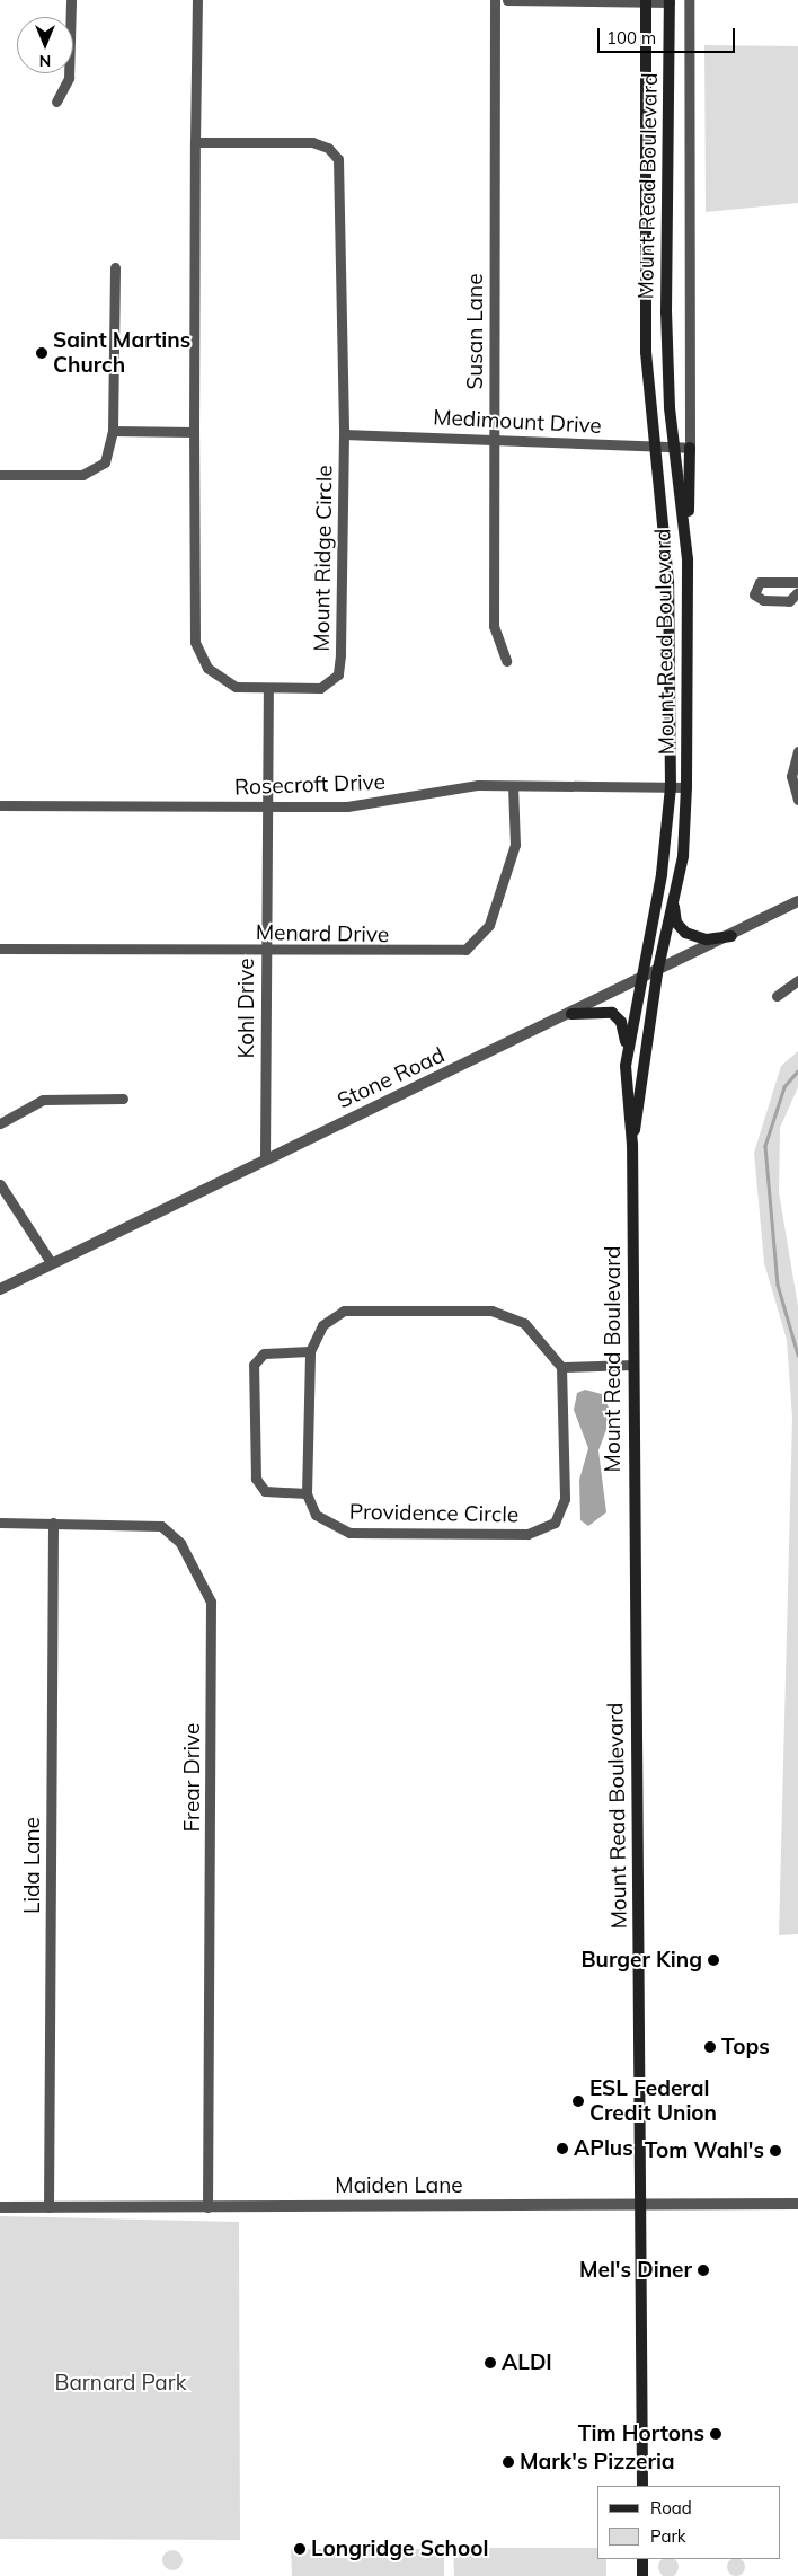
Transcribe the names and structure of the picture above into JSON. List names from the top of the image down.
{
  "streets": {
    "main road": ["Mount Read Boulevard"],
    "street": [
      "Susan Lane",
      "Medimount Drive",
      "Mount Ridge Circle",
      "Rosecroft Drive",
      "Menard Drive",
      "Kohl Drive",
      "Stone Road",
      "Providence Circle",
      "Frear Drive",
      "Lida Lane",
      "Maiden Lane"
    ]
  },
  "crossings": [
    ["Mount Read Boulevard", "Medimount Drive"],
    ["Mount Read Boulevard", "Rosecroft Drive"],
    ["Mount Read Boulevard", "Stone Road"],
    ["Mount Read Boulevard", "Maiden Lane"],
    ["Susan Lane", "Medimount Drive"],
    ["Medimount Drive", "Mount Ridge Circle"],
    ["Mount Ridge Circle", "Kohl Drive"],
    ["Rosecroft Drive", "Menard Drive"],
    ["Rosecroft Drive", "Kohl Drive"],
    ["Menard Drive", "Kohl Drive"],
    ["Kohl Drive", "Stone Road"],
    ["Frear Drive", "Lida Lane"],
    ["Frear Drive", "Maiden Lane"],
    ["Lida Lane", "Maiden Lane"]
  ],
  "parks": ["Barnard Park"],
  "places": [
    "Saint Martins Church",
    "Burger King",
    "Tops",
    "ESL Federal Credit Union",
    "APlus",
    "Tom Wahl's",
    "Mel's Diner",
    "ALDI",
    "Tim Hortons",
    "Mark's Pizzeria",
    "Longridge School"
  ],
  "legend": ["Road", "Park"],
  "scale_bar": "100 m",
  "north": "bottom"
}
